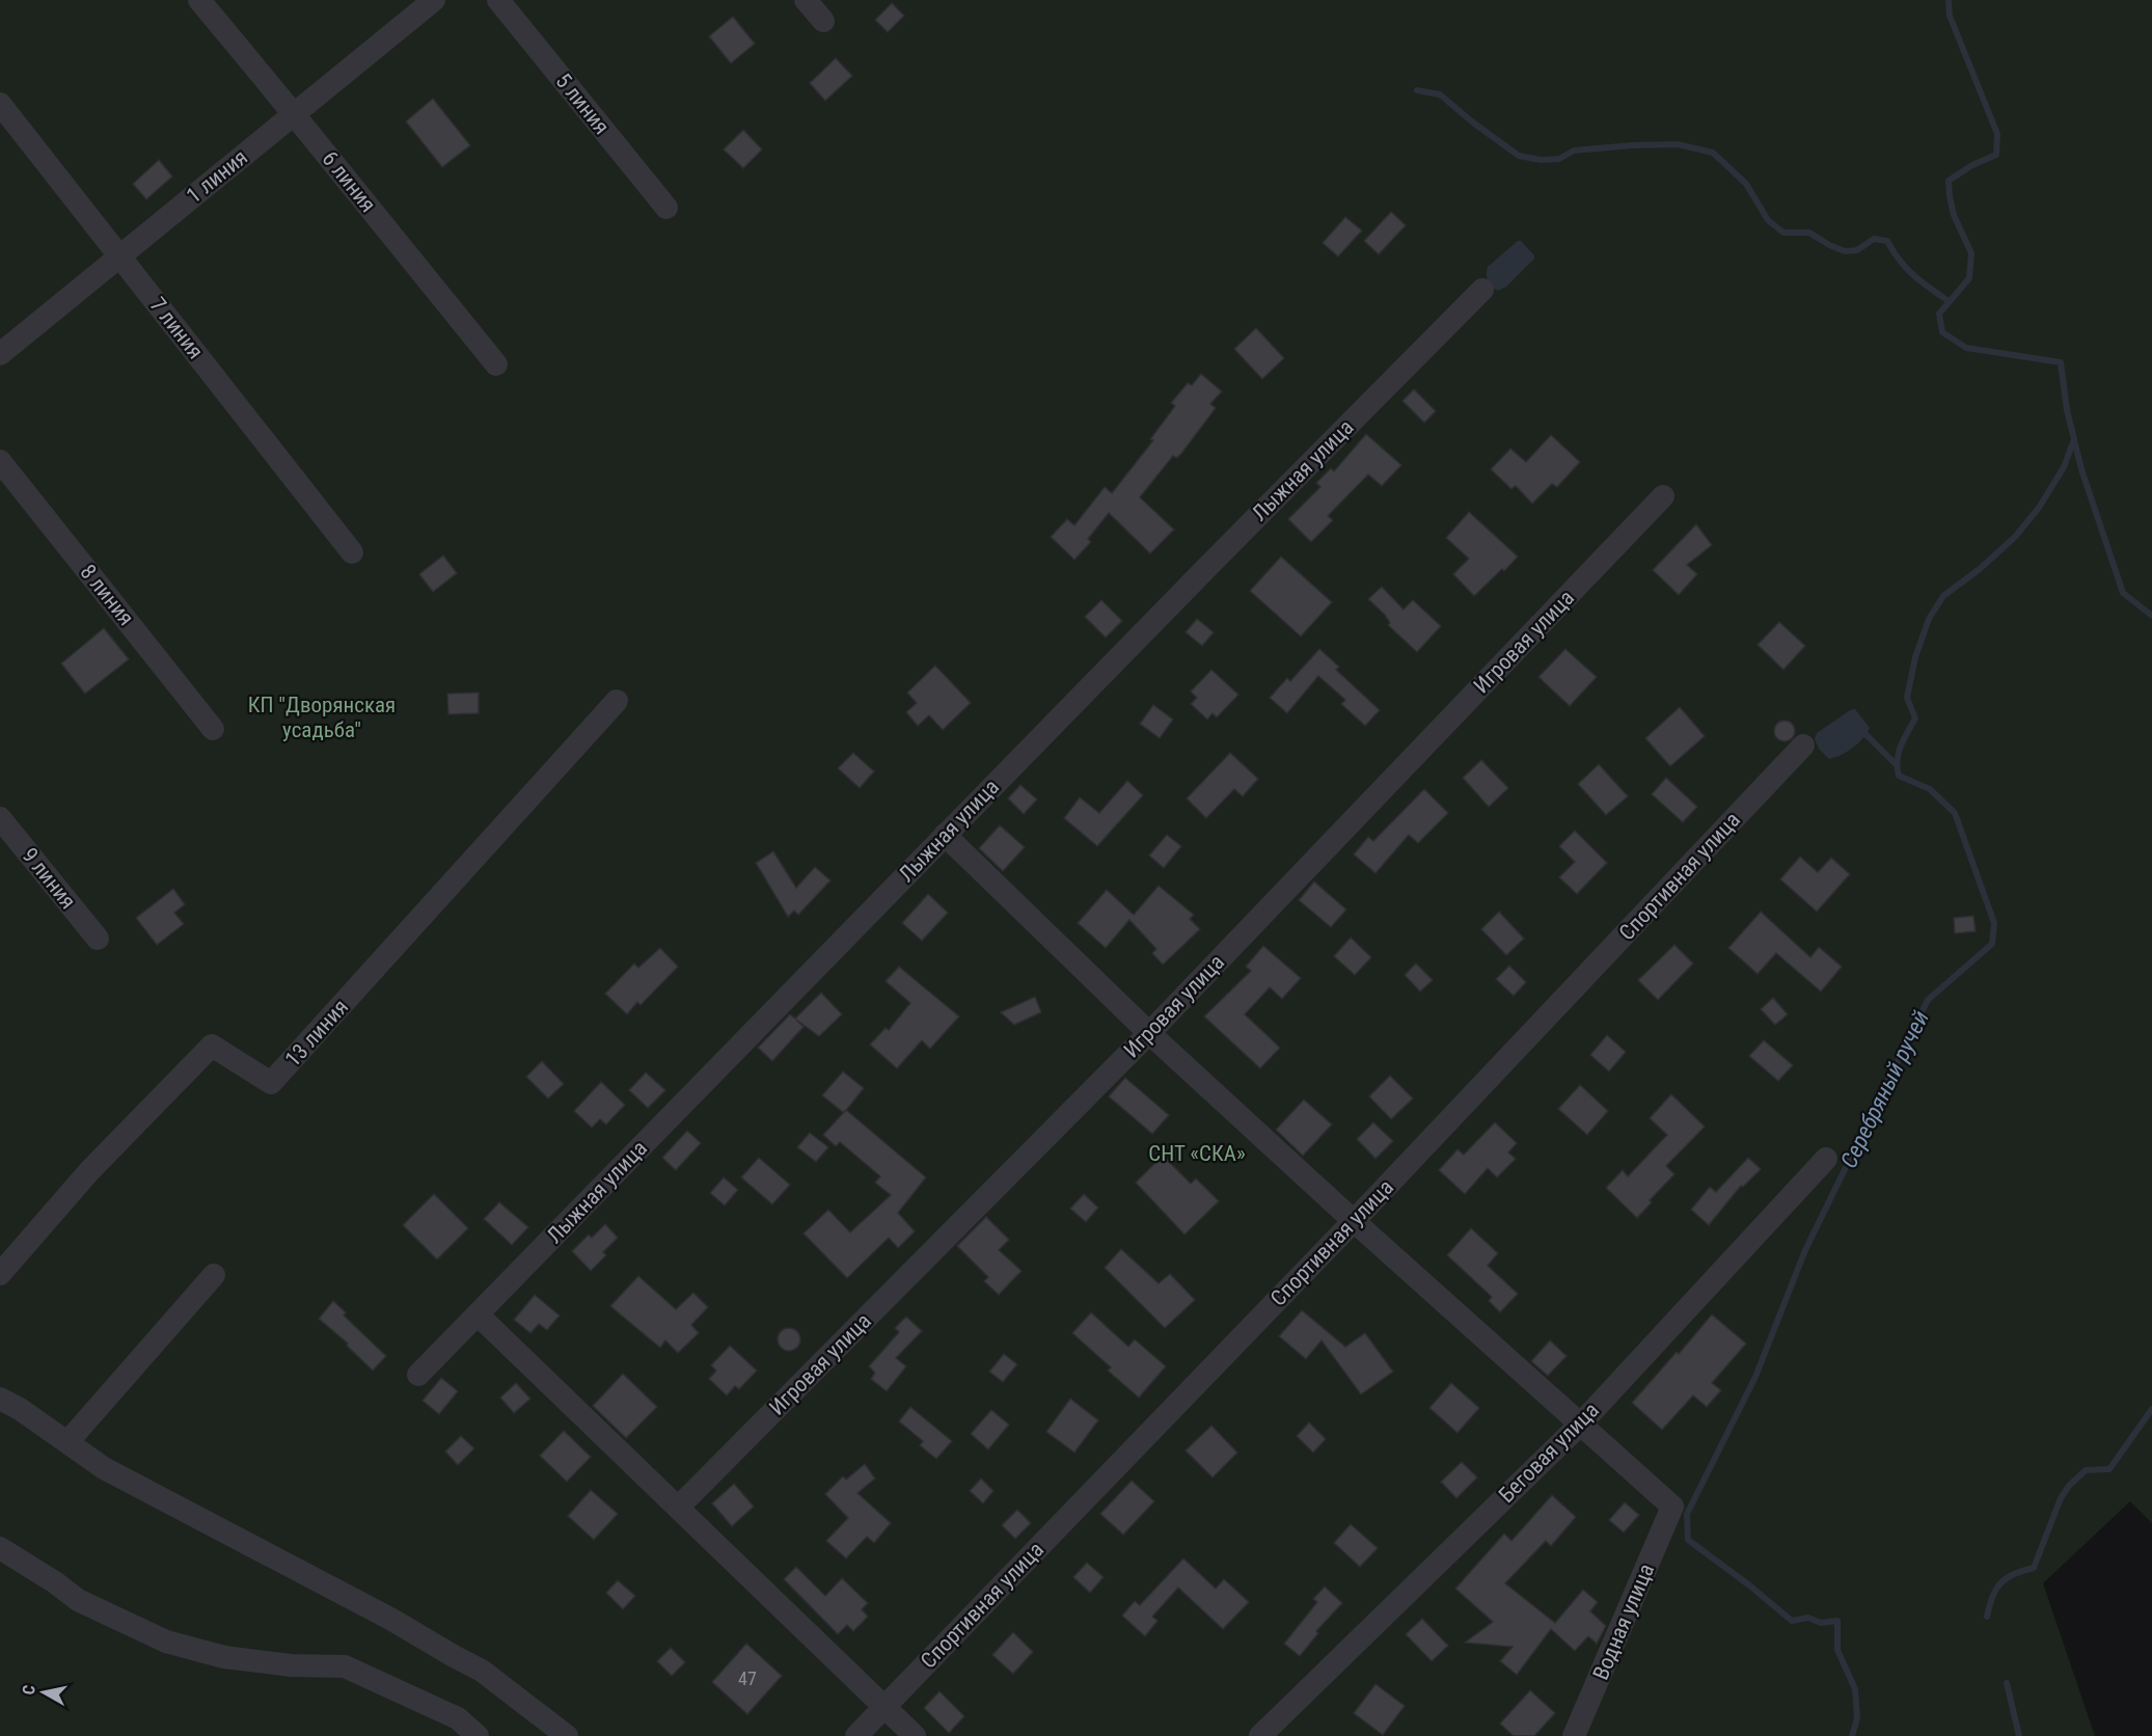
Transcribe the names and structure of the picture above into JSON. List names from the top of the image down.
{
  "streets": {
    "street": [
      "5 линия",
      "1 линия",
      "6 линия",
      "7 линия",
      "Лыжная улица",
      "8 линия",
      "Игровая улица",
      "Спортивная улица",
      "9 линия",
      "13 линия",
      "Беговая улица",
      "Водная улица"
    ]
  },
  "crossings": [
    ["1 линия", "6 линия"],
    ["1 линия", "7 линия"],
    ["Беговая улица", "Водная улица"]
  ],
  "water": ["Серебряный ручей"],
  "parks": ["КП \"Дворянская усадьба\"", "СНТ «СКА»"],
  "house_numbers": ["47"],
  "north": "left"
}
